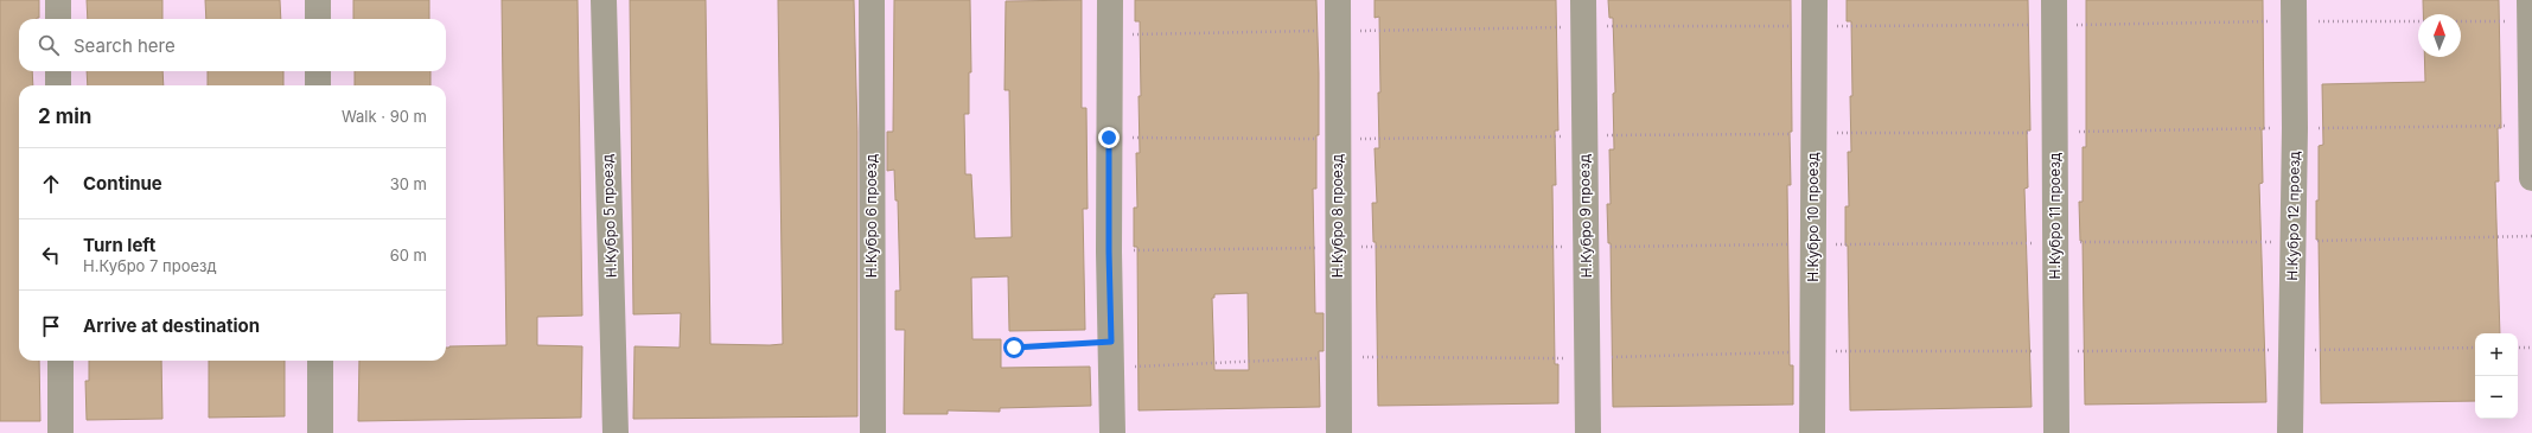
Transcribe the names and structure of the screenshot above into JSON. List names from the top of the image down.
{
  "streets": {
    "street": [
      "Н.Кубро 5 проезд",
      "Н.Кубро 6 проезд",
      "Н.Кубро 8 проезд",
      "Н.Кубро 9 проезд",
      "Н.Кубро 11 проезд",
      "Н.Кубро 12 проезд",
      "Н.Кубро 10 проезд"
    ]
  },
  "north": "top",
  "page": {
    "search": "Search here",
    "heading": ["2 min", "Walk · 90 m"],
    "list": [
      ["Continue", "30 m"],
      ["Turn left", "Н.Кубро 7 проезд", "60 m"],
      "Arrive at destination"
    ],
    "map_buttons": ["+", "−"]
  }
}
